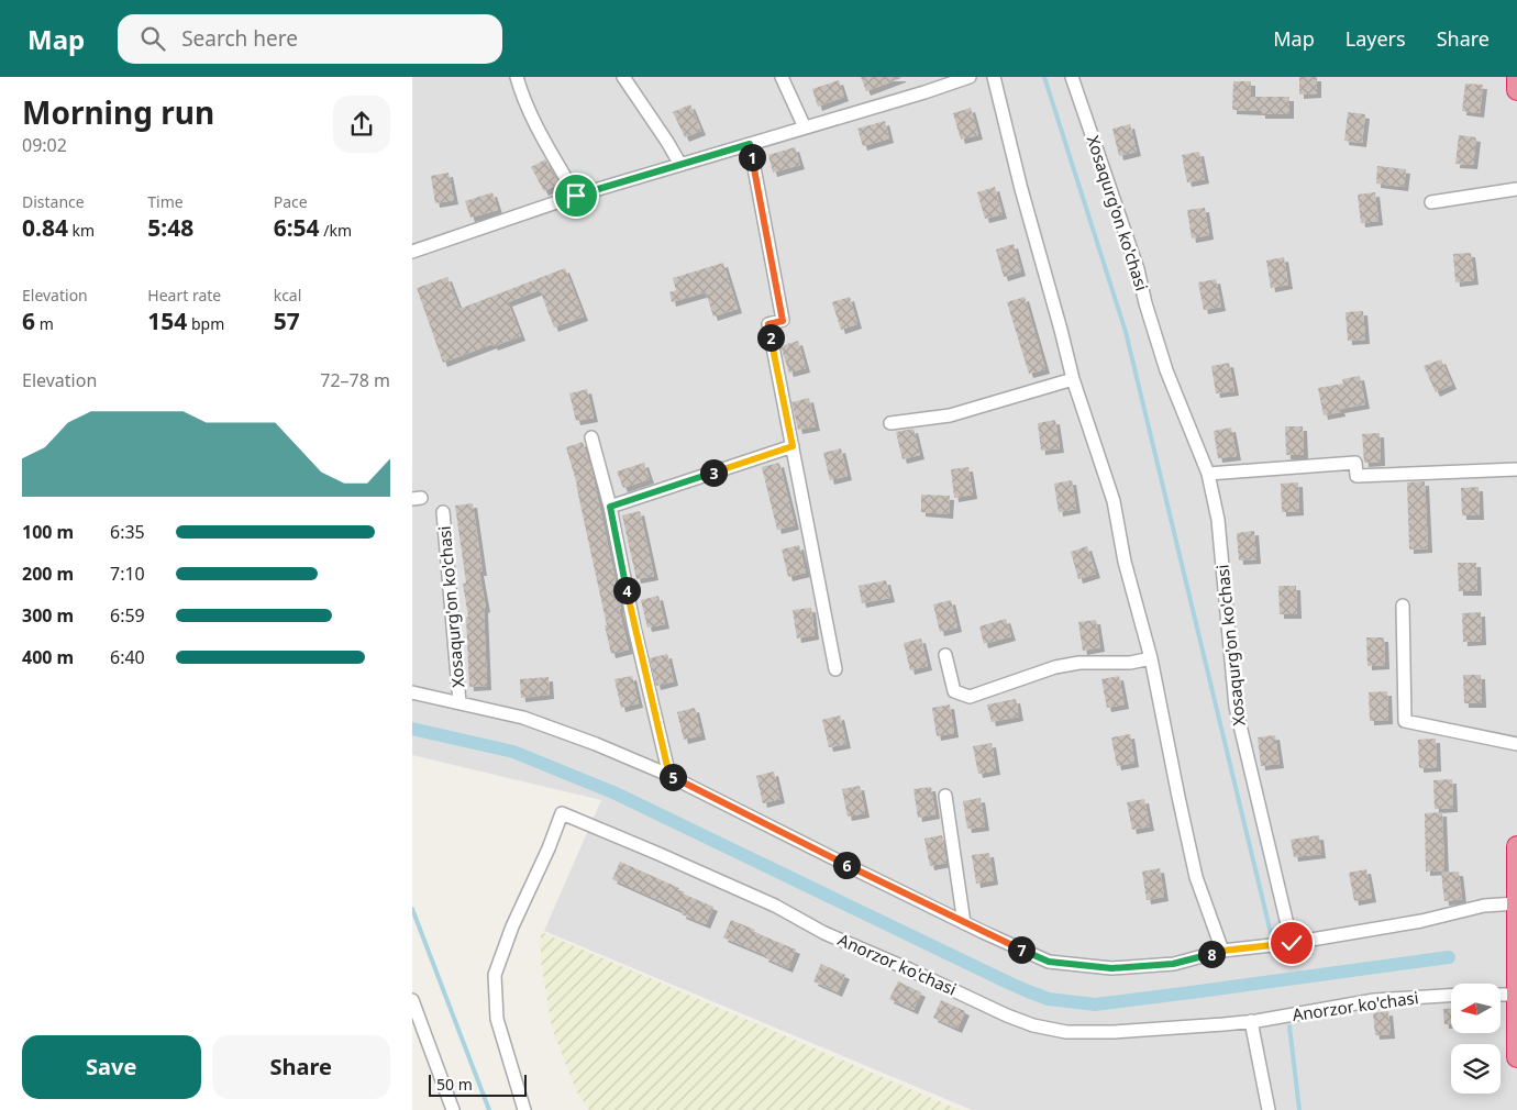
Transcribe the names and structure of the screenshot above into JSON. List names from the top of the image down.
{
  "streets": {
    "street": ["Xosaqurg'on ko'chasi", "Anorzor ko'chasi"]
  },
  "scale_bar": "50 m",
  "north": "left",
  "page": {
    "header": "Map",
    "search": "Search here",
    "nav": ["Map", "Layers", "Share"],
    "heading": ["Morning run", "09:02"],
    "pins": [
      "1",
      "2",
      "3",
      "4",
      "5",
      "6",
      "7",
      "8"
    ],
    "stats": [
      ["Distance", "0.84 km"],
      ["Time", "5:48"],
      ["Pace", "6:54 /km"],
      ["Elevation", "6 m"],
      ["Heart rate", "154 bpm"],
      ["kcal", "57"]
    ],
    "chart": ["Elevation", "72–78 m"],
    "list": [
      {
        "name": "100 m",
        "note": "6:35"
      },
      {
        "name": "200 m",
        "note": "7:10"
      },
      {
        "name": "300 m",
        "note": "6:59"
      },
      {
        "name": "400 m",
        "note": "6:40"
      }
    ],
    "buttons": ["Save", "Share"],
    "scale": "50 m"
  }
}
